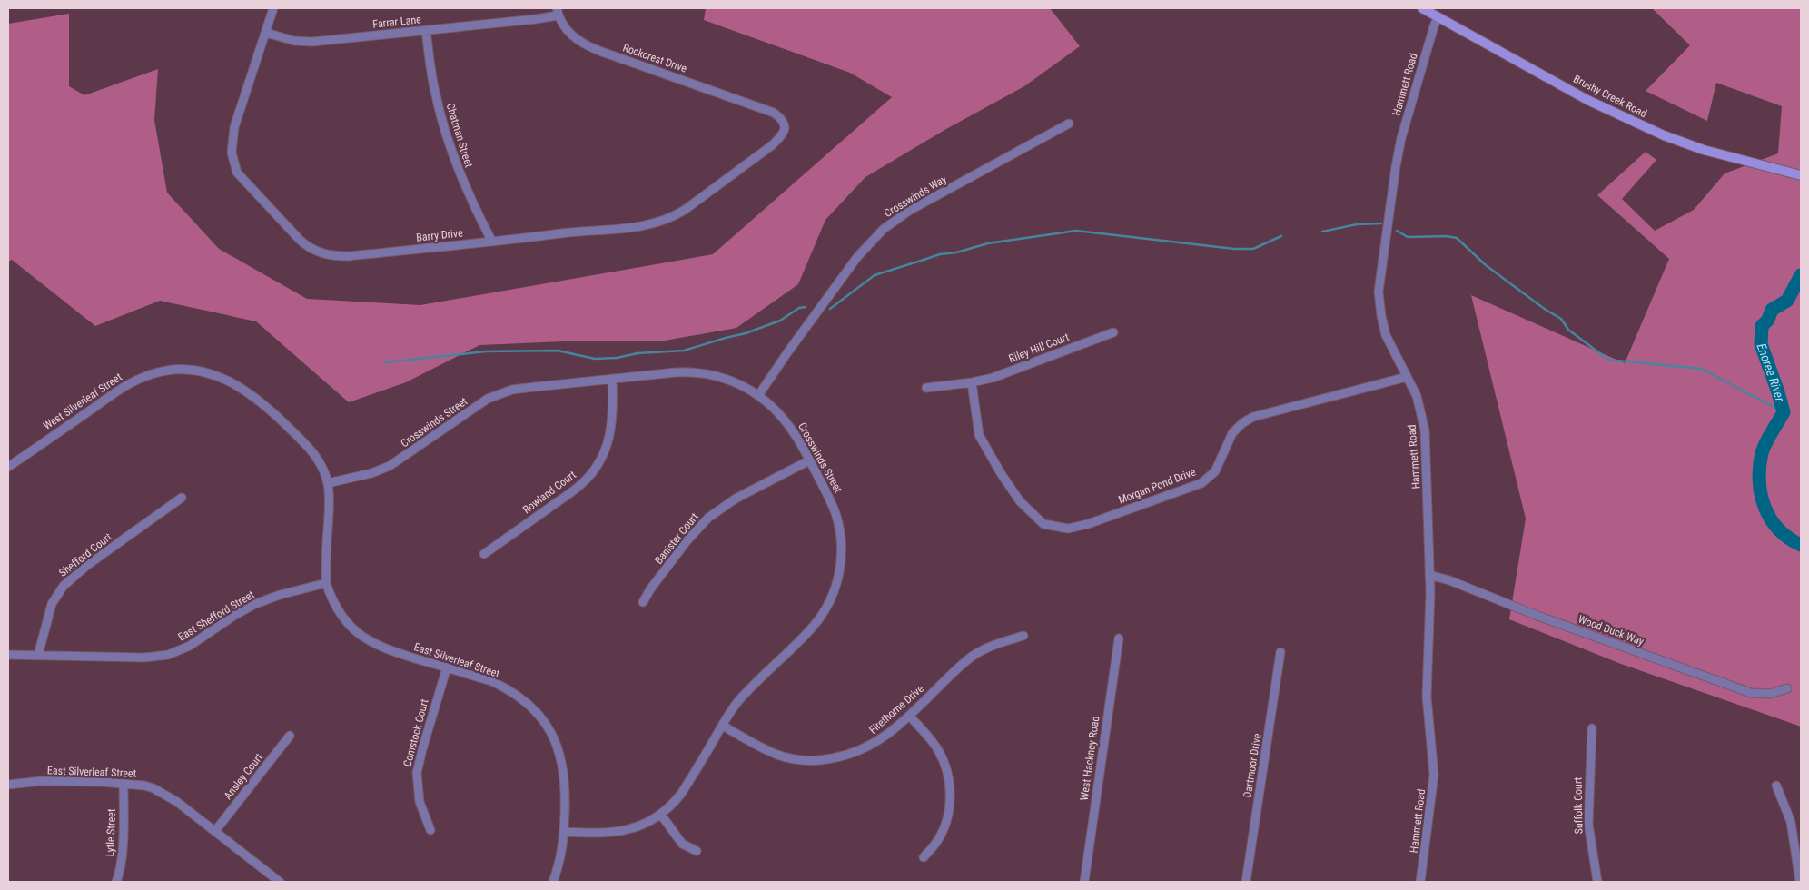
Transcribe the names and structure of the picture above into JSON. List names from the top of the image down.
{
  "streets": {
    "main road": ["Brushy Creek Road"],
    "street": [
      "Farrar Lane",
      "Rockcrest Drive",
      "Hammett Road",
      "Chatman Street",
      "Crosswinds Way",
      "Barry Drive",
      "Riley Hill Court",
      "West Silverleaf Street",
      "Crosswinds Street",
      "Morgan Pond Drive",
      "Rowland Court",
      "Banister Court",
      "Shefford Court",
      "East Shefford Street",
      "Wood Duck Way",
      "East Silverleaf Street",
      "Firethorne Drive",
      "Comstock Court",
      "West Hackney Road",
      "Dartmoor Drive",
      "Ansley Court",
      "Suffolk Court",
      "Lytle Street"
    ]
  },
  "crossings": [
    ["Farrar Lane", "Rockcrest Drive"],
    ["Farrar Lane", "Chatman Street"],
    ["Farrar Lane", "Barry Drive"],
    ["Rockcrest Drive", "Barry Drive"],
    ["Hammett Road", "Brushy Creek Road"],
    ["Hammett Road", "Morgan Pond Drive"],
    ["Hammett Road", "Wood Duck Way"],
    ["Chatman Street", "Barry Drive"],
    ["Crosswinds Way", "Crosswinds Street"],
    ["Riley Hill Court", "Morgan Pond Drive"],
    ["West Silverleaf Street", "Crosswinds Street"],
    ["West Silverleaf Street", "East Shefford Street"],
    ["West Silverleaf Street", "East Silverleaf Street"],
    ["Crosswinds Street", "Rowland Court"],
    ["Crosswinds Street", "Banister Court"],
    ["Crosswinds Street", "East Silverleaf Street"],
    ["Crosswinds Street", "Firethorne Drive"],
    ["Shefford Court", "East Shefford Street"],
    ["East Shefford Street", "East Silverleaf Street"],
    ["East Silverleaf Street", "Comstock Court"],
    ["East Silverleaf Street", "Ansley Court"],
    ["East Silverleaf Street", "Lytle Street"]
  ],
  "water": ["Enoree River"]
}
